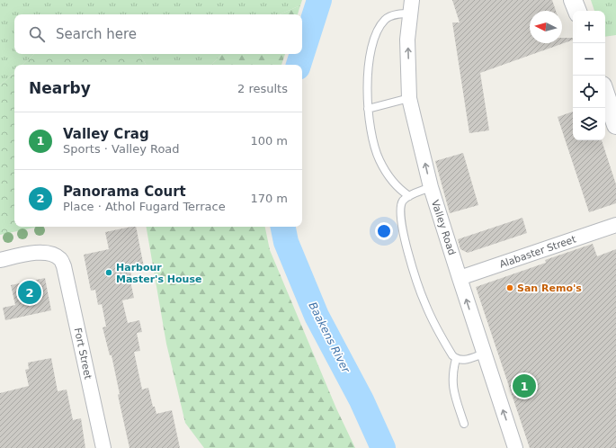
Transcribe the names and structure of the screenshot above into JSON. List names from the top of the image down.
{
  "streets": {
    "street": ["Valley Road", "Alabaster Street", "Fort Street"]
  },
  "crossings": [
    ["Valley Road", "Alabaster Street"]
  ],
  "one_way": ["Valley Road"],
  "water": ["Baakens River"],
  "places": ["Harbour Master's House", "San Remo's"],
  "north": "left",
  "page": {
    "map_buttons": ["+", "−"],
    "search": "Search here",
    "heading": ["Nearby", "2 results"],
    "list": [
      {
        "mark": "1",
        "name": "Valley Crag",
        "note": "Sports · Valley Road",
        "value": "100 m"
      },
      {
        "mark": "2",
        "name": "Panorama Court",
        "note": "Place · Athol Fugard Terrace",
        "value": "170 m"
      }
    ],
    "pins": ["2", "1"]
  }
}
